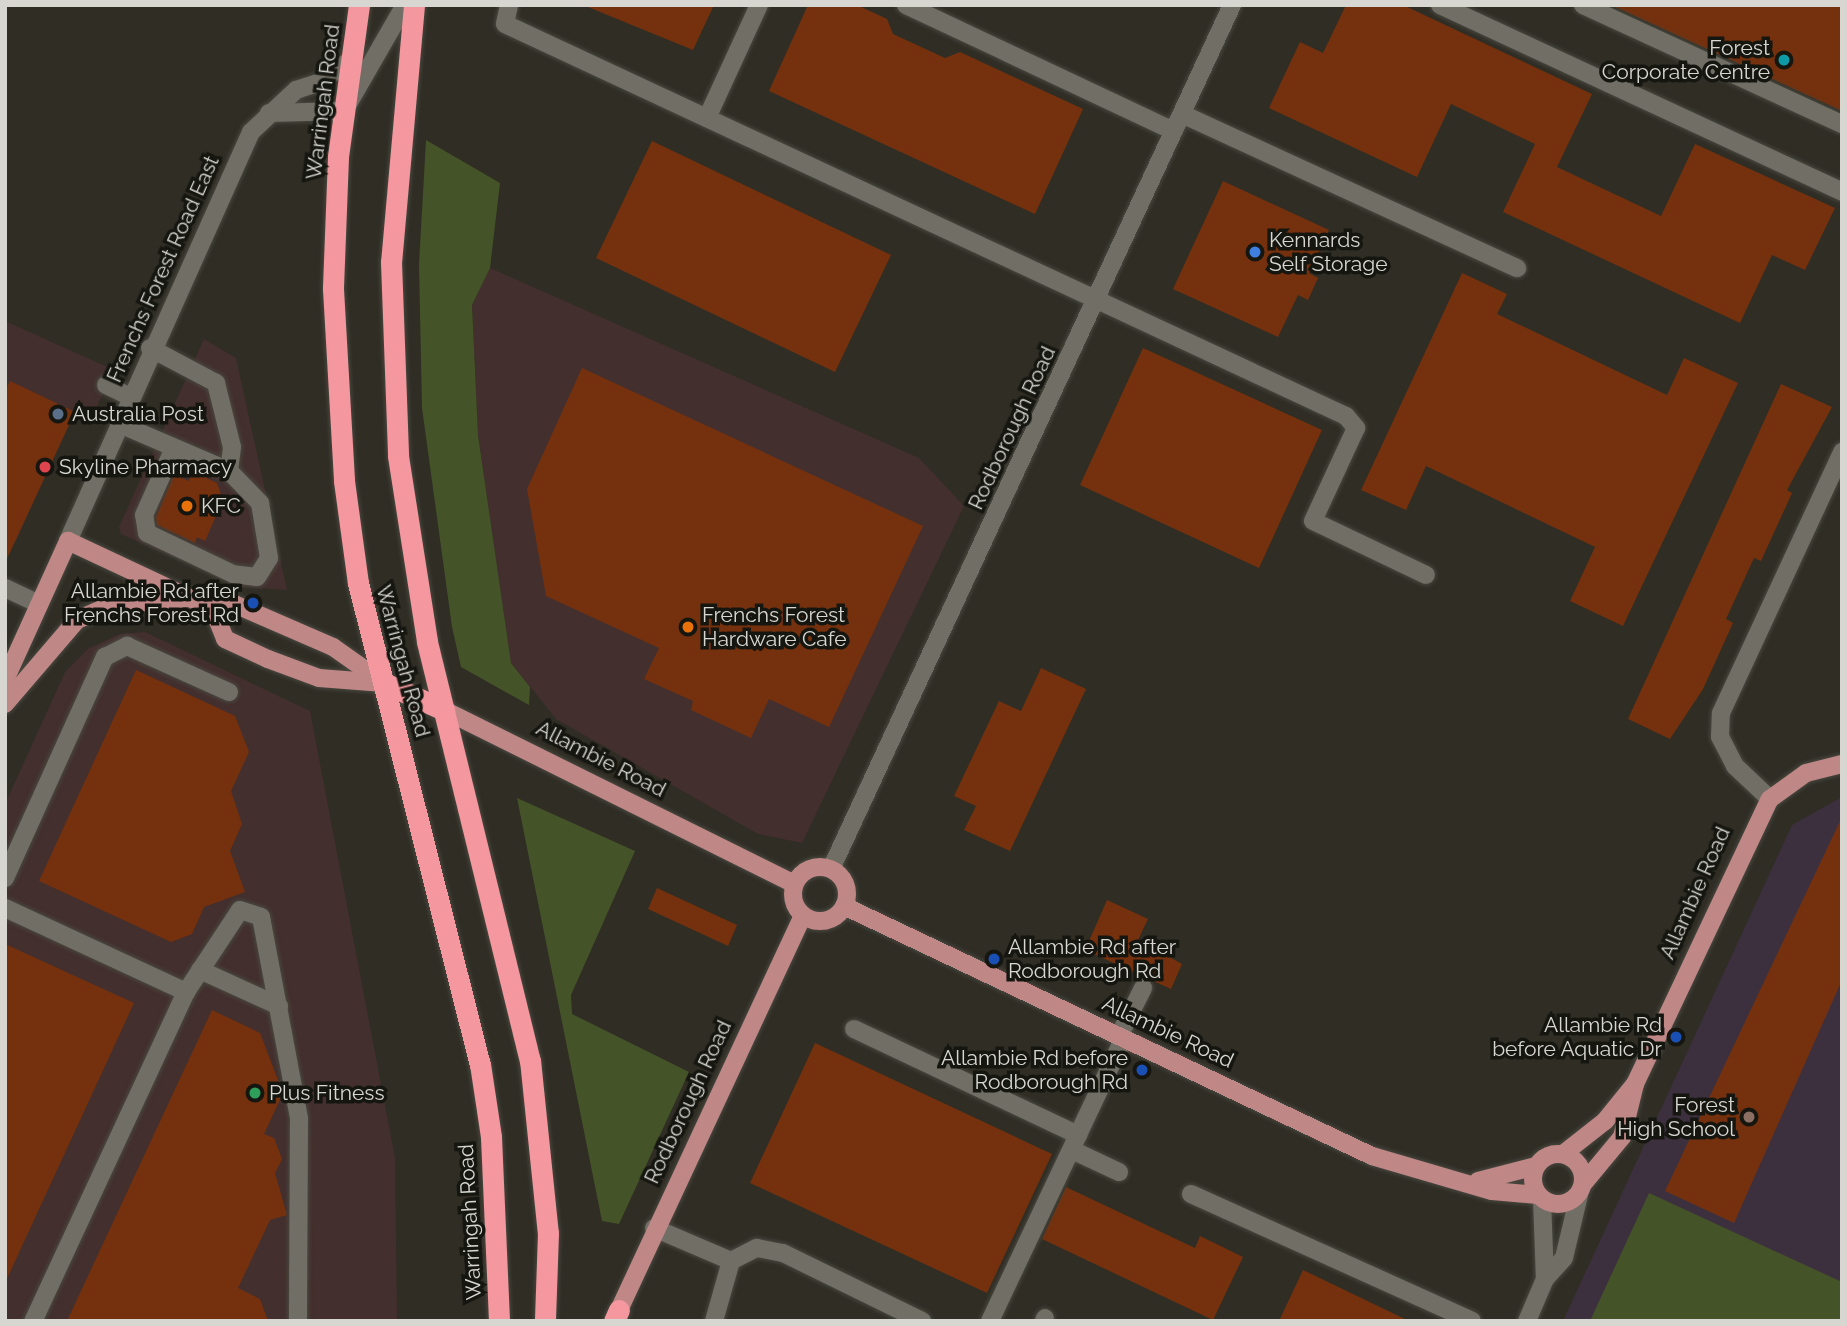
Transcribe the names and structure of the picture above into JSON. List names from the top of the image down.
{
  "streets": {
    "highway": ["Warringah Road", "Allambie Road"],
    "main road": ["Frenchs Forest Road East", "Rodborough Road"]
  },
  "crossings": [
    ["Warringah Road", "Frenchs Forest Road East"],
    ["Warringah Road", "Allambie Road"],
    ["Frenchs Forest Road East", "Allambie Road"],
    ["Rodborough Road", "Allambie Road"]
  ],
  "places": [
    "Forest Corporate Centre",
    "Kennards Self Storage",
    "Australia Post",
    "Skyline Pharmacy",
    "KFC",
    "Allambie Rd after Frenchs Forest Rd",
    "Frenchs Forest Hardware Cafe",
    "Allambie Rd after Rodborough Rd",
    "Allambie Rd before Aquatic Dr",
    "Allambie Rd before Rodborough Rd",
    "Plus Fitness",
    "Forest High School"
  ]
}
